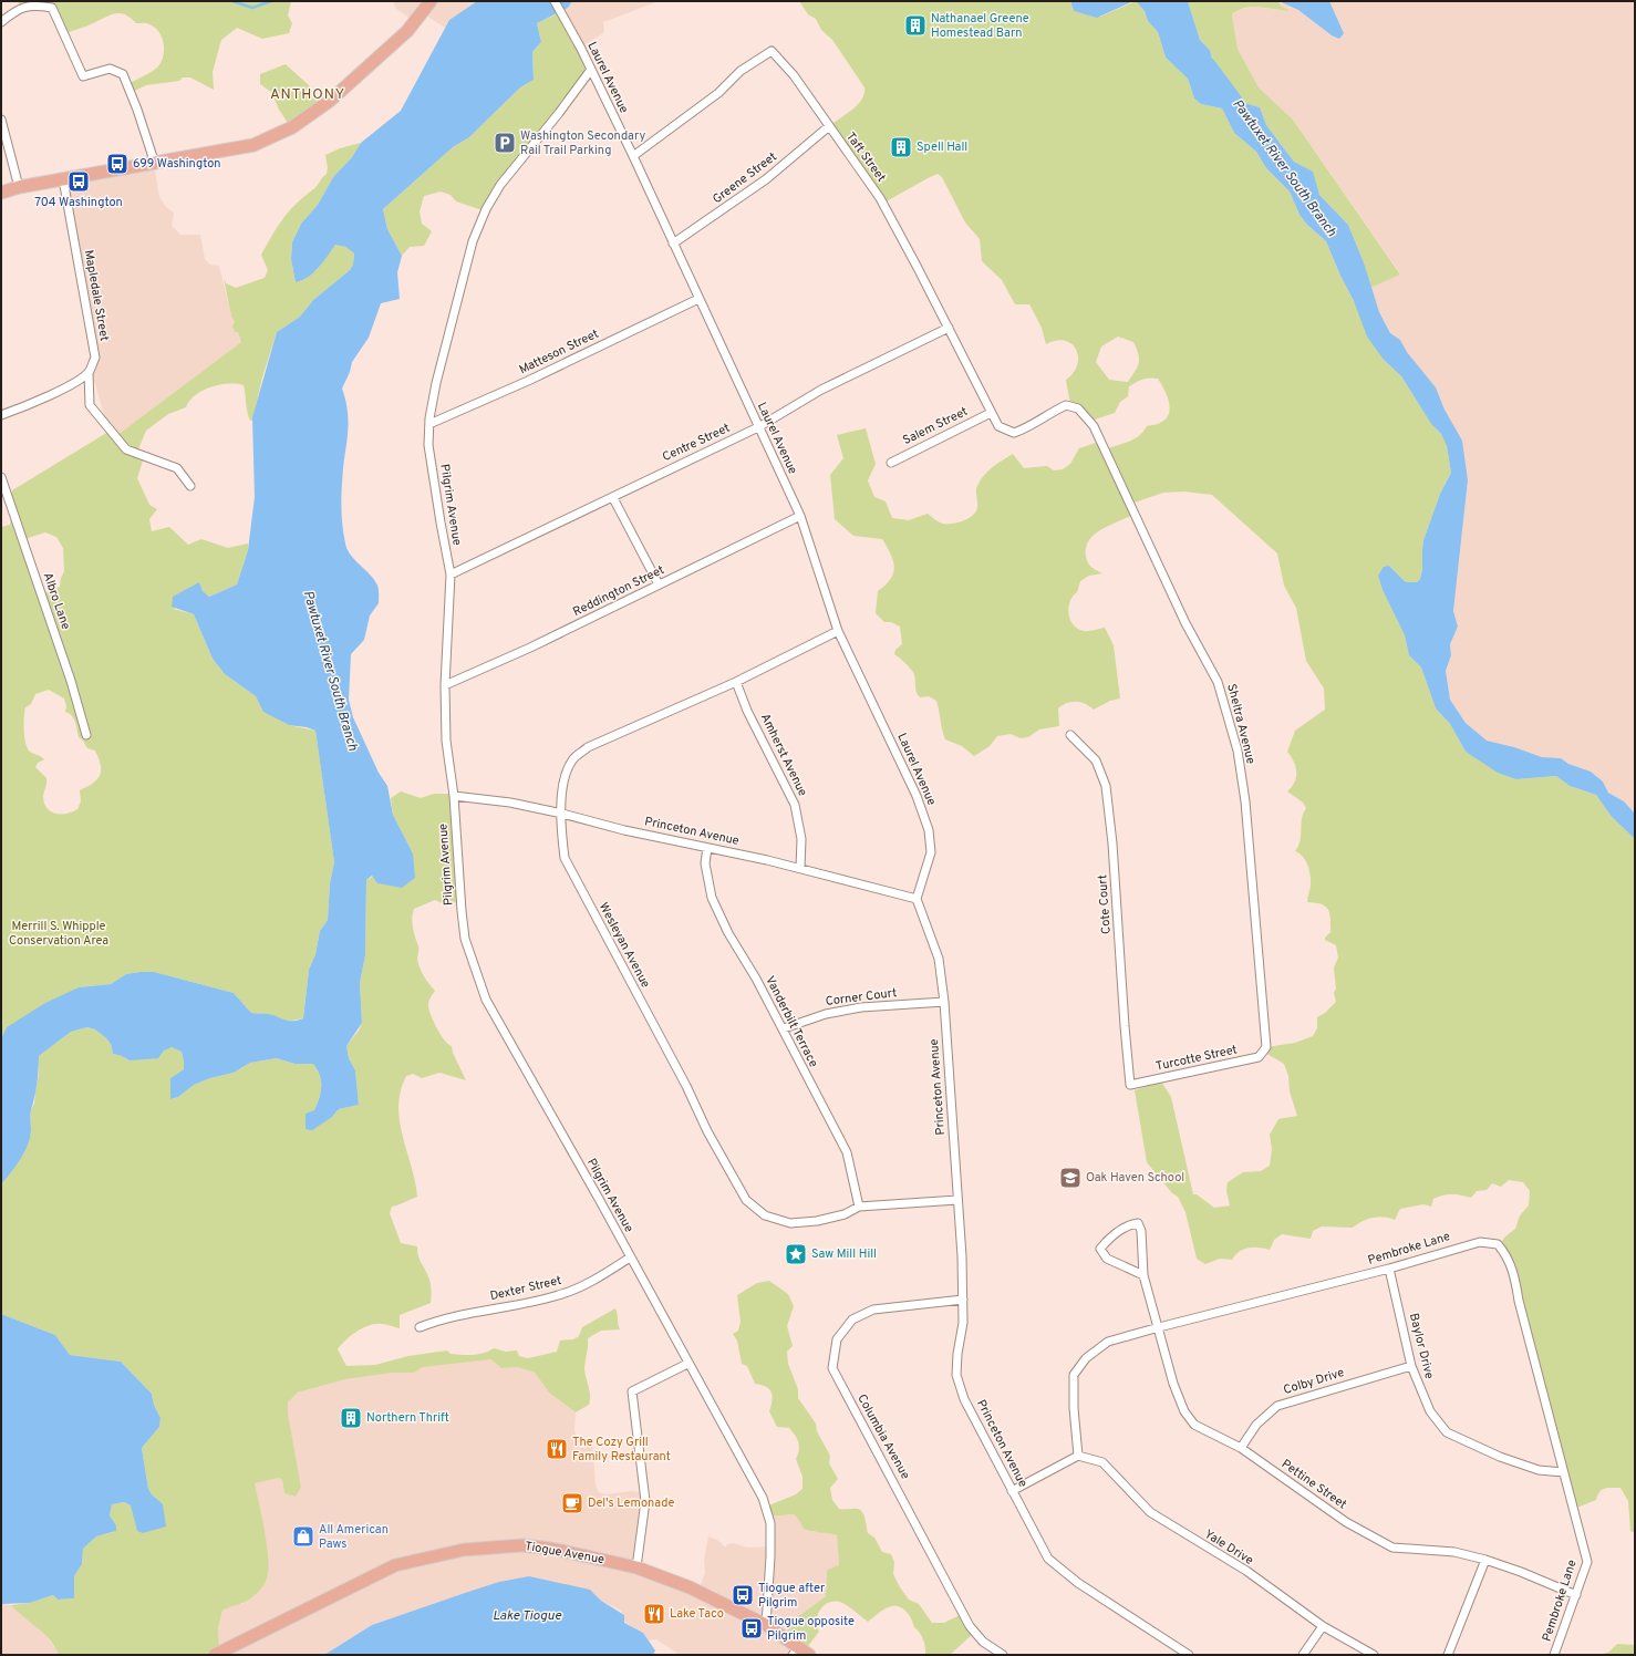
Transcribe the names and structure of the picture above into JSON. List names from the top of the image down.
{
  "streets": {
    "main road": ["Tiogue Avenue"],
    "street": [
      "Laurel Avenue",
      "Taft Street",
      "Greene Street",
      "Mapledale Street",
      "Matteson Street",
      "Salem Street",
      "Centre Street",
      "Pilgrim Avenue",
      "Reddington Street",
      "Albro Lane",
      "Sheltra Avenue",
      "Amherst Avenue",
      "Princeton Avenue",
      "Cote Court",
      "Wesleyan Avenue",
      "Corner Court",
      "Vanderbilt Terrace",
      "Turcotte Street",
      "Pembroke Lane",
      "Dexter Street",
      "Baylor Drive",
      "Colby Drive",
      "Columbia Avenue",
      "Pettine Street",
      "Yale Drive"
    ]
  },
  "crossings": [
    ["Laurel Avenue", "Taft Street"],
    ["Laurel Avenue", "Greene Street"],
    ["Laurel Avenue", "Matteson Street"],
    ["Laurel Avenue", "Centre Street"],
    ["Laurel Avenue", "Pilgrim Avenue"],
    ["Laurel Avenue", "Reddington Street"],
    ["Laurel Avenue", "Princeton Avenue"],
    ["Laurel Avenue", "Wesleyan Avenue"],
    ["Taft Street", "Greene Street"],
    ["Taft Street", "Salem Street"],
    ["Taft Street", "Centre Street"],
    ["Taft Street", "Sheltra Avenue"],
    ["Matteson Street", "Pilgrim Avenue"],
    ["Centre Street", "Pilgrim Avenue"],
    ["Pilgrim Avenue", "Reddington Street"],
    ["Pilgrim Avenue", "Princeton Avenue"],
    ["Pilgrim Avenue", "Dexter Street"],
    ["Pilgrim Avenue", "Tiogue Avenue"],
    ["Sheltra Avenue", "Turcotte Street"],
    ["Amherst Avenue", "Princeton Avenue"],
    ["Amherst Avenue", "Wesleyan Avenue"],
    ["Princeton Avenue", "Wesleyan Avenue"],
    ["Princeton Avenue", "Corner Court"],
    ["Princeton Avenue", "Vanderbilt Terrace"],
    ["Princeton Avenue", "Columbia Avenue"],
    ["Cote Court", "Turcotte Street"],
    ["Wesleyan Avenue", "Vanderbilt Terrace"],
    ["Corner Court", "Vanderbilt Terrace"],
    ["Pembroke Lane", "Baylor Drive"],
    ["Pembroke Lane", "Pettine Street"],
    ["Pembroke Lane", "Yale Drive"],
    ["Baylor Drive", "Colby Drive"],
    ["Colby Drive", "Pettine Street"]
  ],
  "districts": ["ANTHONY"],
  "water": ["Pawtuxet River South Branch", "Lake Tiogue"],
  "parks": ["Merrill S. Whipple Conservation Area"],
  "places": {
    "building": ["Nathanael Greene Homestead Barn", "Spell Hall", "Northern Thrift"],
    "parking": ["Washington Secondary Rail Trail Parking"],
    "bus stop": [
      "699 Washington",
      "704 Washington",
      "Tiogue after Pilgrim",
      "Tiogue opposite Pilgrim"
    ],
    "school or university": ["Oak Haven School"],
    "place": ["Saw Mill Hill"],
    "restaurant": ["The Cozy Grill Family Restaurant", "Lake Taco"],
    "cafe": ["Del's Lemonade"],
    "shop": ["All American Paws"]
  }
}
